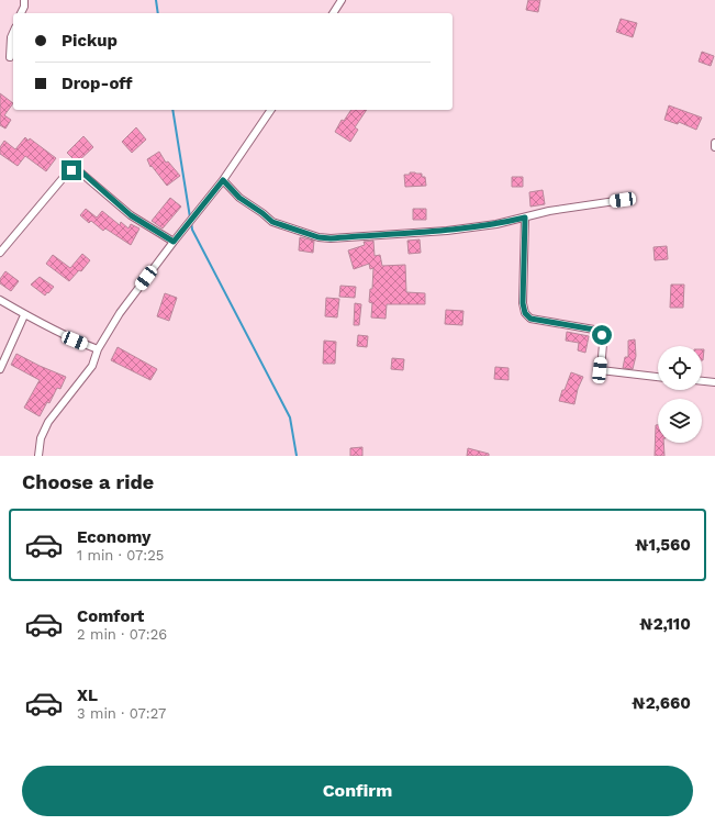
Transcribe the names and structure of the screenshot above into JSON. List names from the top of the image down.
{
  "page": {
    "banner": ["Pickup", "Drop-off"],
    "heading": "Choose a ride",
    "list": [
      {
        "name": "Economy",
        "note": "1 min · 07:25",
        "value": "₦1,560"
      },
      {
        "name": "Comfort",
        "note": "2 min · 07:26",
        "value": "₦2,110"
      },
      {
        "name": "XL",
        "note": "3 min · 07:27",
        "value": "₦2,660"
      }
    ],
    "buttons": "Confirm"
  }
}
